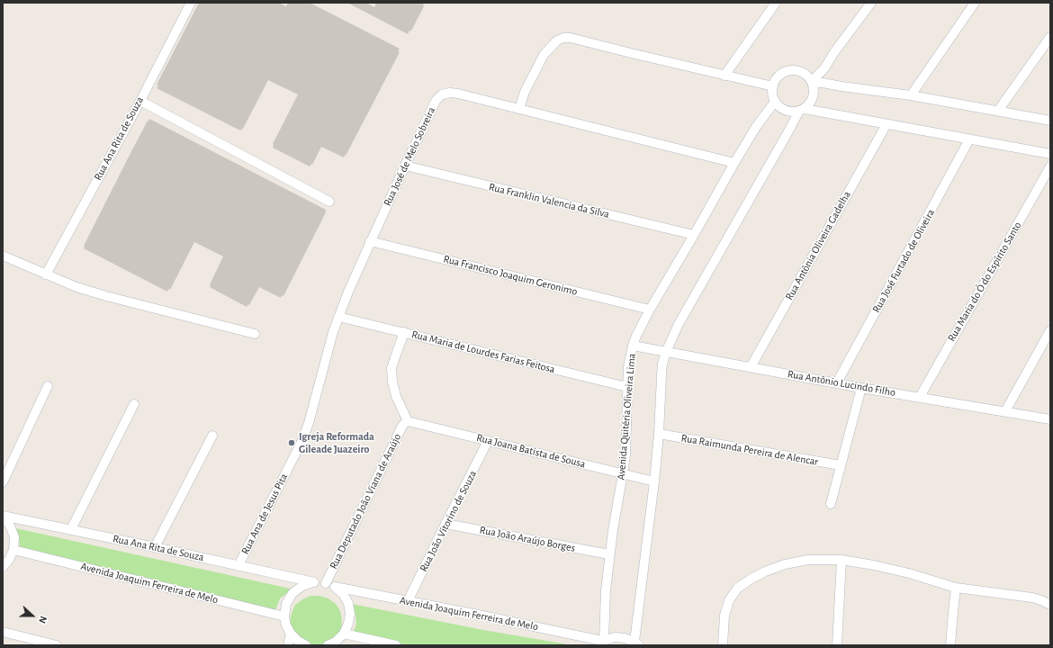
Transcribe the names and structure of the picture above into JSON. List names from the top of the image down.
{
  "streets": {
    "street": [
      "Rua Ana Rita de Souza",
      "Rua José de Melo Sobreira",
      "Rua Franklin Valencia da Silva",
      "Rua Antônia Oliveira Gadelha",
      "Rua José Furtado de Oliveira",
      "Rua Francisco Joaquim Geronimo",
      "Rua Maria do Ó do Espírito Santo",
      "Rua Maria de Lourdes Farias Feitosa",
      "Rua Antônio Lucindo Filho",
      "Avenida Quitéria Oliveira Lima",
      "Rua Raimunda Pereira de Alencar",
      "Rua Joana Batista de Sousa",
      "Rua Deputado João Viana de Araújo",
      "Rua Ana de Jesus Pita",
      "Rua João Vitorino de Souza",
      "Rua João Araújo Borges",
      "Avenida Joaquim Ferreira de Melo"
    ]
  },
  "crossings": [
    ["Rua Ana Rita de Souza", "Rua Deputado João Viana de Araújo"],
    ["Rua Ana Rita de Souza", "Rua Ana de Jesus Pita"],
    ["Rua Ana Rita de Souza", "Avenida Joaquim Ferreira de Melo"],
    ["Rua José de Melo Sobreira", "Rua Franklin Valencia da Silva"],
    ["Rua José de Melo Sobreira", "Rua Francisco Joaquim Geronimo"],
    ["Rua José de Melo Sobreira", "Rua Maria de Lourdes Farias Feitosa"],
    ["Rua José de Melo Sobreira", "Avenida Quitéria Oliveira Lima"],
    ["Rua José de Melo Sobreira", "Rua Ana de Jesus Pita"],
    ["Rua Franklin Valencia da Silva", "Avenida Quitéria Oliveira Lima"],
    ["Rua Antônia Oliveira Gadelha", "Rua Antônio Lucindo Filho"],
    ["Rua José Furtado de Oliveira", "Rua Antônio Lucindo Filho"],
    ["Rua Francisco Joaquim Geronimo", "Avenida Quitéria Oliveira Lima"],
    ["Rua Maria do Ó do Espírito Santo", "Rua Antônio Lucindo Filho"],
    ["Rua Maria de Lourdes Farias Feitosa", "Avenida Quitéria Oliveira Lima"],
    ["Rua Antônio Lucindo Filho", "Avenida Quitéria Oliveira Lima"],
    ["Avenida Quitéria Oliveira Lima", "Rua Joana Batista de Sousa"],
    ["Avenida Quitéria Oliveira Lima", "Rua João Araújo Borges"],
    ["Avenida Quitéria Oliveira Lima", "Avenida Joaquim Ferreira de Melo"],
    ["Rua Joana Batista de Sousa", "Rua Deputado João Viana de Araújo"],
    ["Rua Joana Batista de Sousa", "Rua João Vitorino de Souza"],
    ["Rua Deputado João Viana de Araújo", "Avenida Joaquim Ferreira de Melo"],
    ["Rua João Vitorino de Souza", "Rua João Araújo Borges"],
    ["Rua João Vitorino de Souza", "Avenida Joaquim Ferreira de Melo"]
  ],
  "places": ["Igreja Reformada Gileade Juazeiro"],
  "north": "right"
}
